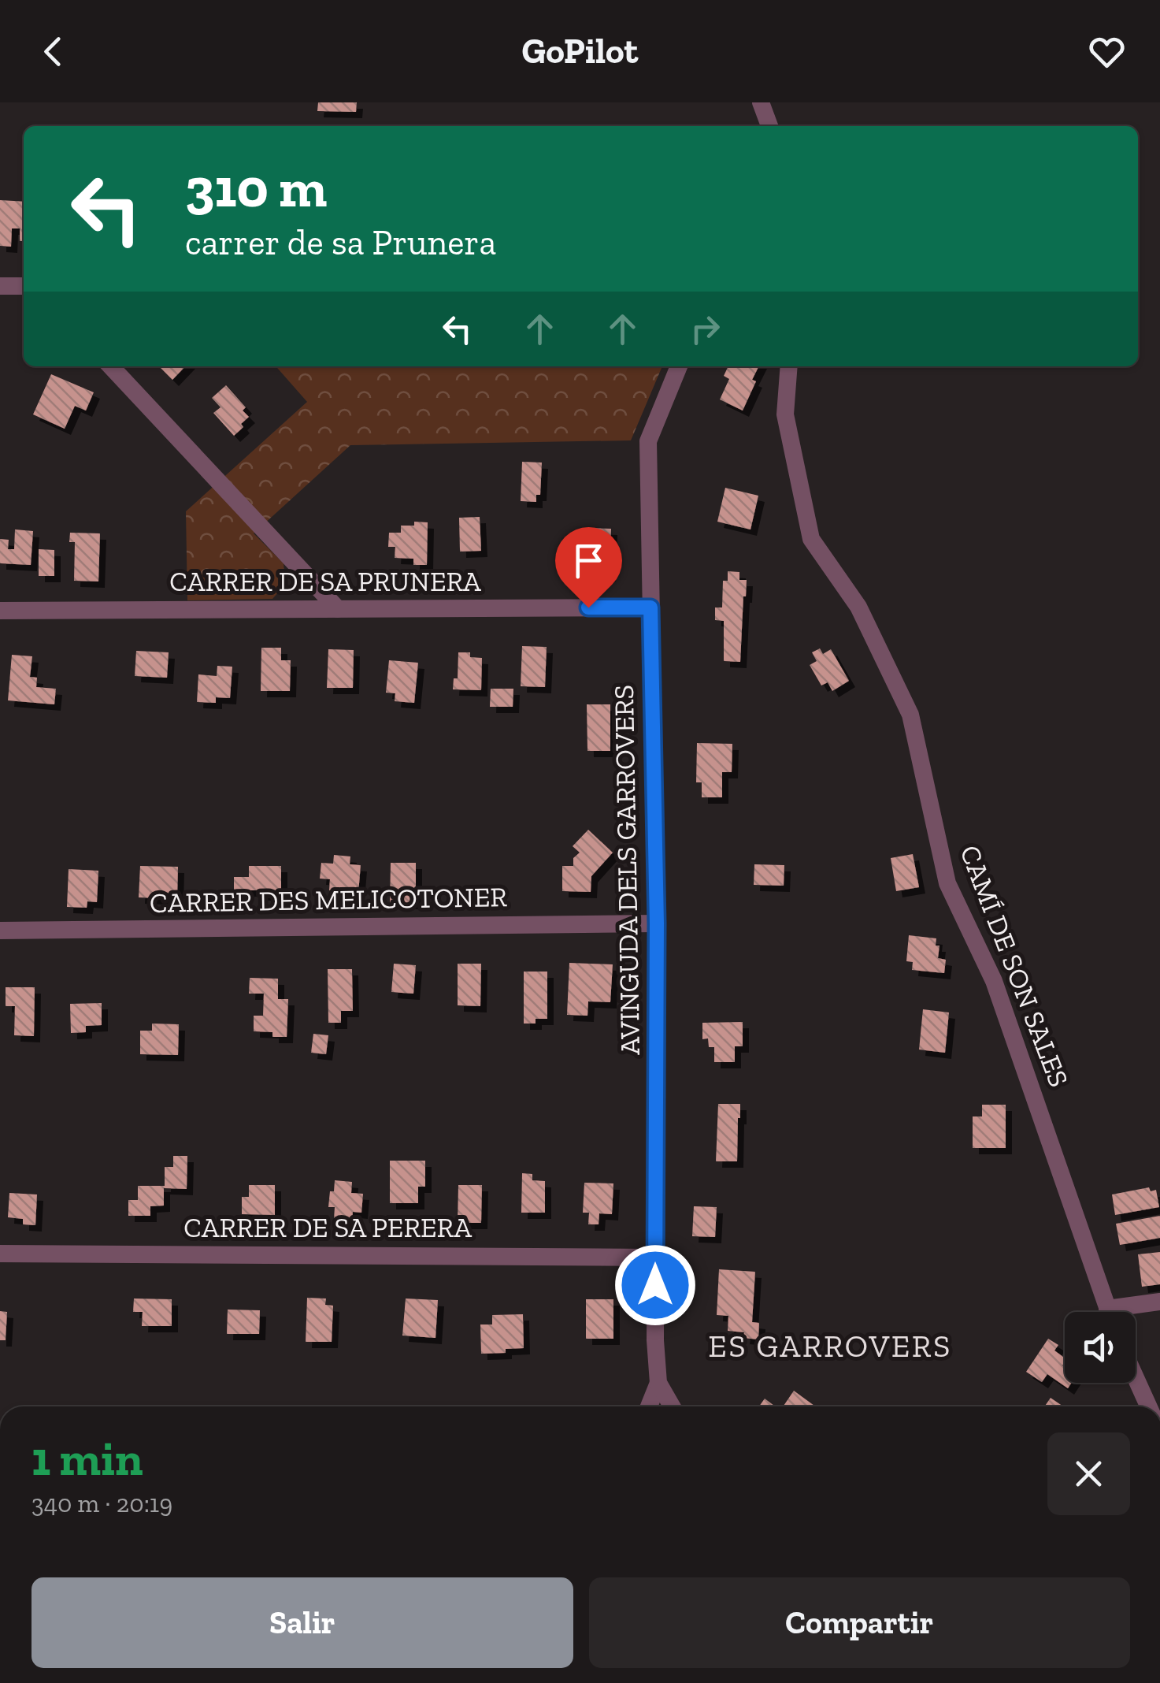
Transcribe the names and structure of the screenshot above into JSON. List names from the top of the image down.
{
  "streets": {
    "street": [
      "CARRER DE SA PRUNERA",
      "AVINGUDA DELS GARROVERS",
      "CARRER DES MELICOTONER",
      "CAMÍ DE SON SALES",
      "CARRER DE SA PERERA"
    ]
  },
  "crossings": [
    ["CARRER DE SA PRUNERA", "AVINGUDA DELS GARROVERS"],
    ["AVINGUDA DELS GARROVERS", "CARRER DES MELICOTONER"],
    ["AVINGUDA DELS GARROVERS", "CARRER DE SA PERERA"]
  ],
  "districts": ["ES GARROVERS"],
  "page": {
    "header": "GoPilot",
    "turn": ["310 m", "carrer de sa Prunera"],
    "heading": ["1 min", "340 m · 20:19"],
    "buttons": ["Salir", "Compartir"]
  }
}
